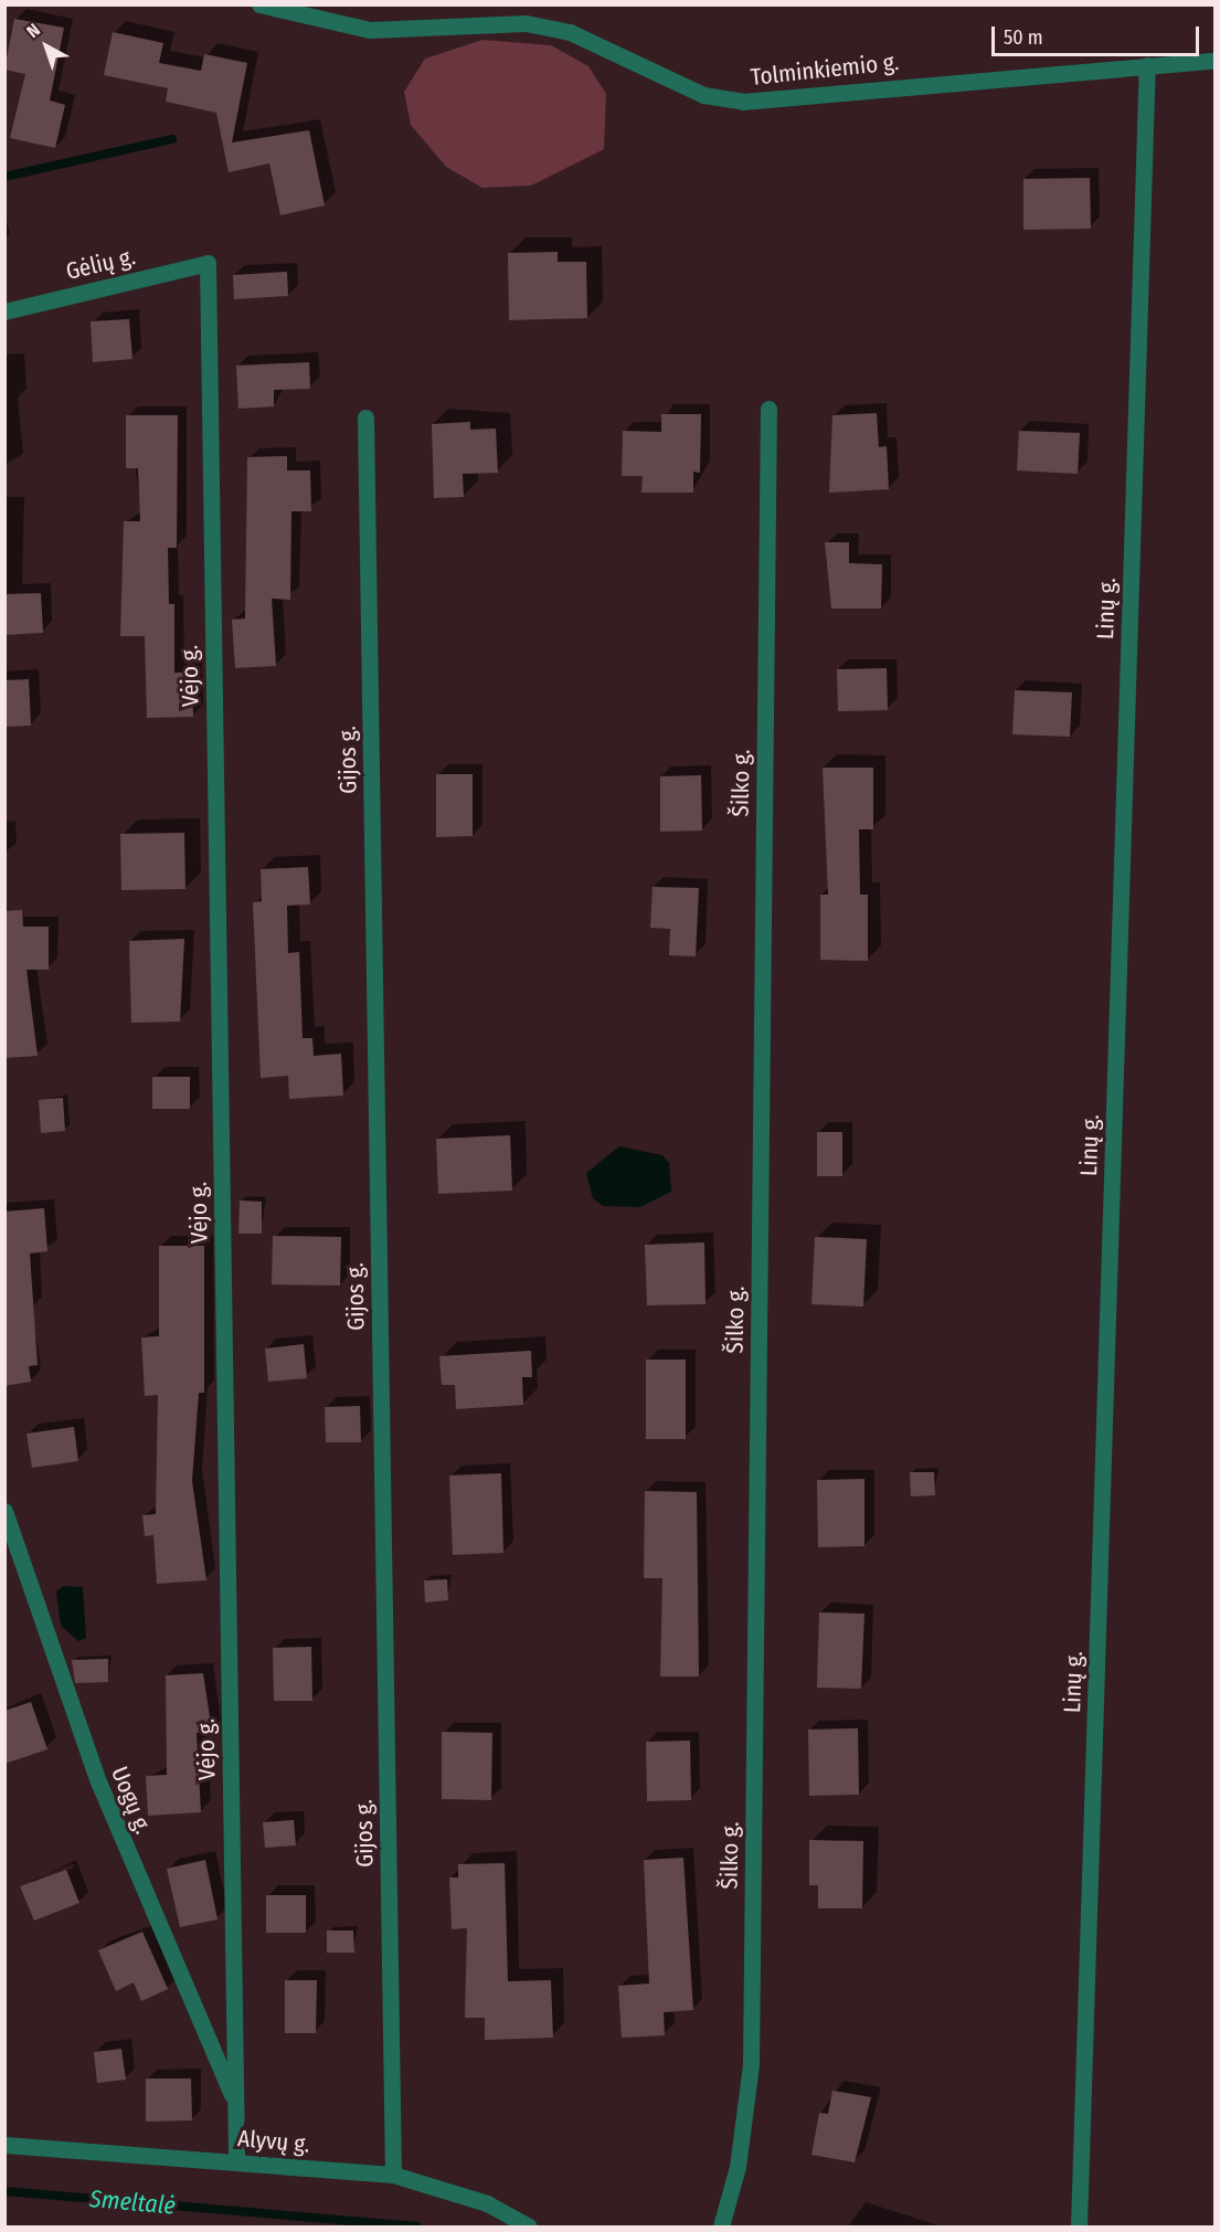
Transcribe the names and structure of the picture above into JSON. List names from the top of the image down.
{
  "streets": {
    "street": [
      "Tolminkiemio g.",
      "Gėlių g.",
      "Linų g.",
      "Vėjo g.",
      "Gijos g.",
      "Šilko g.",
      "Uogų g.",
      "Alyvų g."
    ]
  },
  "crossings": [
    ["Tolminkiemio g.", "Linų g."],
    ["Gėlių g.", "Vėjo g."],
    ["Vėjo g.", "Uogų g."],
    ["Vėjo g.", "Alyvų g."],
    ["Gijos g.", "Alyvų g."]
  ],
  "water": ["Smeltalė"],
  "scale_bar": "50 m",
  "north": "top left"
}
